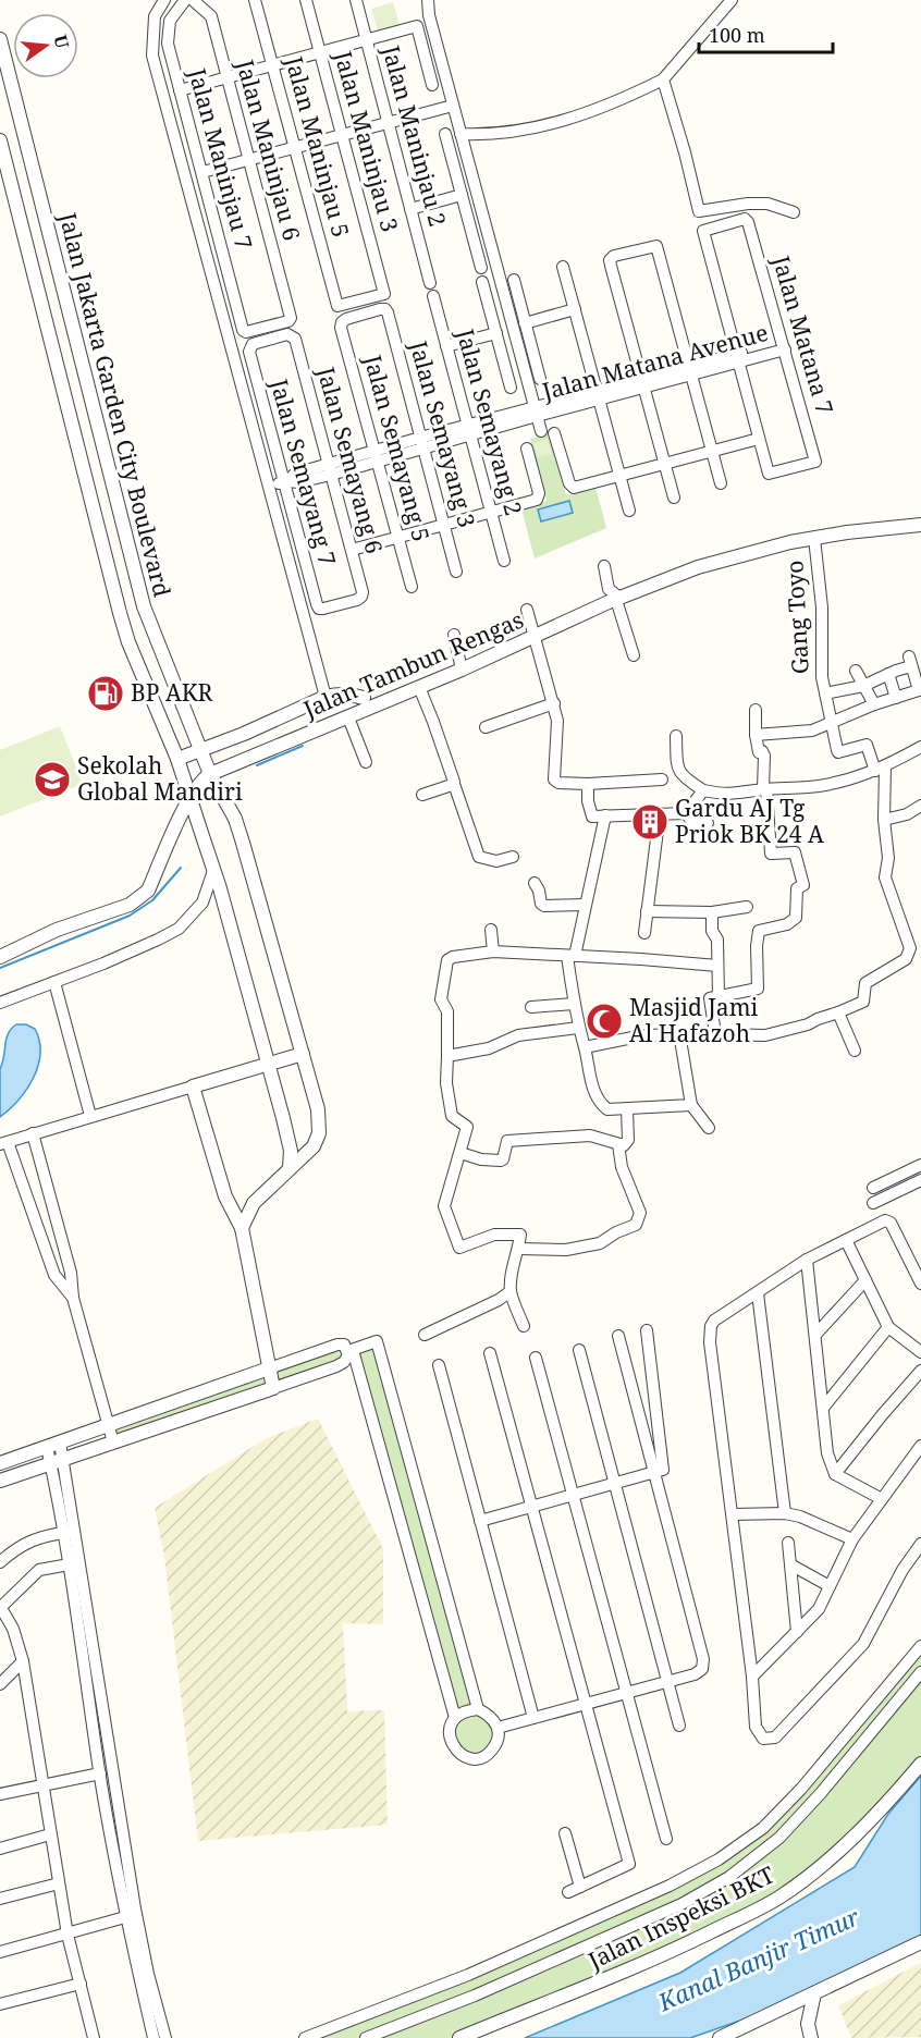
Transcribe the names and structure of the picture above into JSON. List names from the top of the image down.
{
  "streets": {
    "street": [
      "Jalan Maninjau 2",
      "Jalan Maninjau 3",
      "Jalan Maninjau 5",
      "Jalan Maninjau 6",
      "Jalan Maninjau 7",
      "Jalan Matana 7",
      "Jalan Matana Avenue",
      "Jalan Jakarta Garden City Boulevard",
      "Jalan Semayang 2",
      "Jalan Semayang 3",
      "Jalan Semayang 5",
      "Jalan Semayang 6",
      "Jalan Semayang 7",
      "Gang Toyo",
      "Jalan Tambun Rengas",
      "Jalan Inspeksi BKT"
    ]
  },
  "crossings": [
    ["Jalan Maninjau 3", "Jalan Maninjau 5"],
    ["Jalan Maninjau 6", "Jalan Maninjau 7"],
    ["Jalan Matana 7", "Jalan Matana Avenue"],
    ["Jalan Matana Avenue", "Jalan Semayang 2"],
    ["Jalan Matana Avenue", "Jalan Semayang 3"],
    ["Jalan Matana Avenue", "Jalan Semayang 5"],
    ["Jalan Matana Avenue", "Jalan Semayang 6"],
    ["Jalan Matana Avenue", "Jalan Semayang 7"],
    ["Jalan Jakarta Garden City Boulevard", "Jalan Tambun Rengas"],
    ["Jalan Semayang 3", "Jalan Semayang 5"],
    ["Jalan Semayang 6", "Jalan Semayang 7"],
    ["Gang Toyo", "Jalan Tambun Rengas"]
  ],
  "water": ["Kanal Banjir Timur"],
  "places": {
    "fuel station": ["BP AKR"],
    "school or university": ["Sekolah Global Mandiri"],
    "building": ["Gardu AJ Tg Priok BK 24 A"],
    "mosque": ["Masjid Jami Al Hafazoh"]
  },
  "scale_bar": "100 m",
  "north": "right"
}
